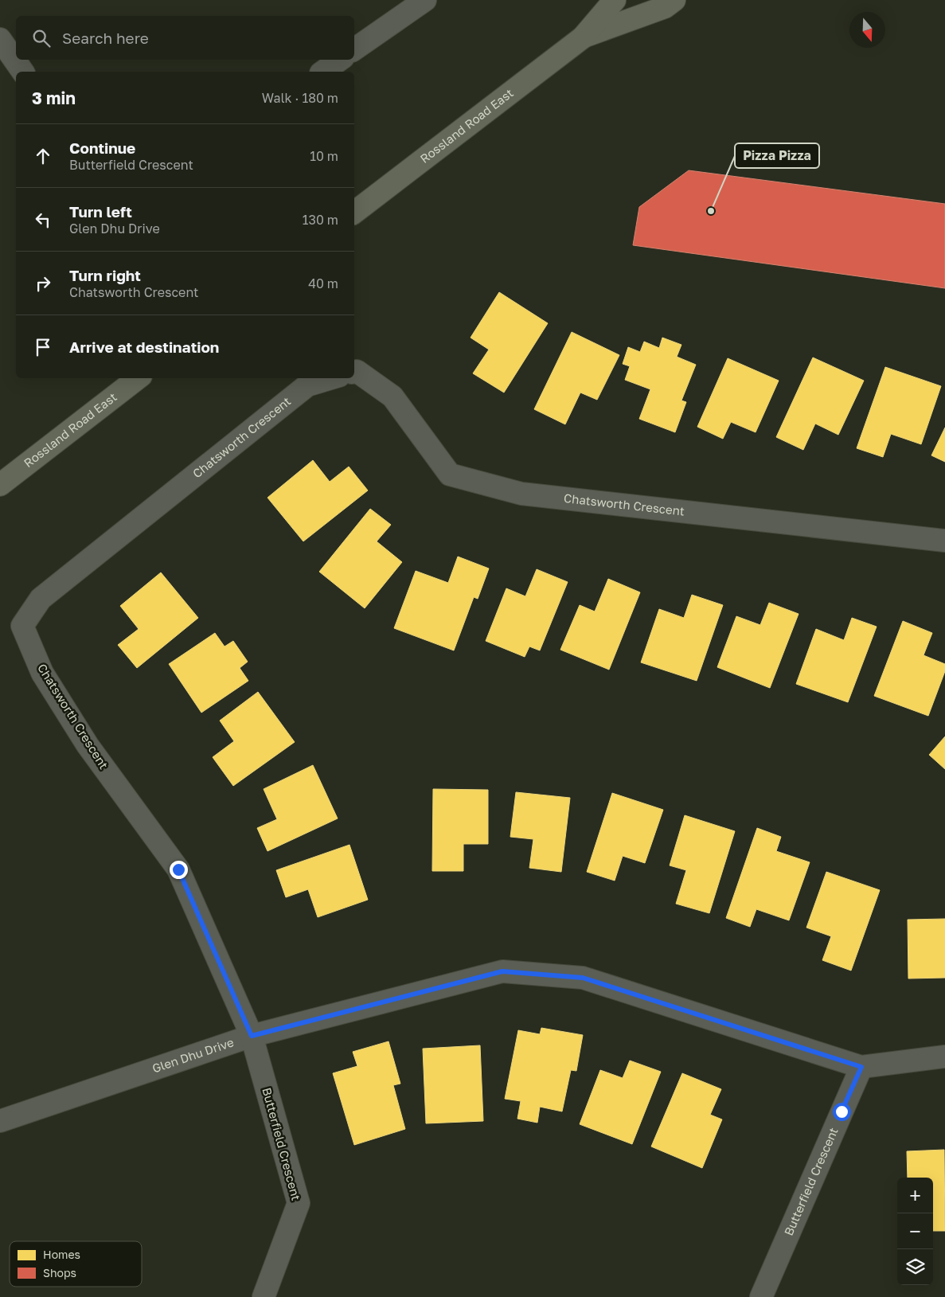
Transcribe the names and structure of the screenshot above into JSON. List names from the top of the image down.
{
  "streets": {
    "main road": ["Rossland Road East"],
    "street": ["Chatsworth Crescent", "Glen Dhu Drive", "Butterfield Crescent"]
  },
  "crossings": [
    ["Chatsworth Crescent", "Glen Dhu Drive"],
    ["Chatsworth Crescent", "Butterfield Crescent"],
    ["Glen Dhu Drive", "Butterfield Crescent"]
  ],
  "places": ["Pizza Pizza"],
  "legend": ["Homes", "Shops"],
  "north": "bottom",
  "page": {
    "search": "Search here",
    "heading": ["3 min", "Walk · 180 m"],
    "list": [
      ["Continue", "Butterfield Crescent", "10 m"],
      ["Turn left", "Glen Dhu Drive", "130 m"],
      ["Turn right", "Chatsworth Crescent", "40 m"],
      "Arrive at destination"
    ],
    "map_buttons": ["+", "−"]
  }
}
